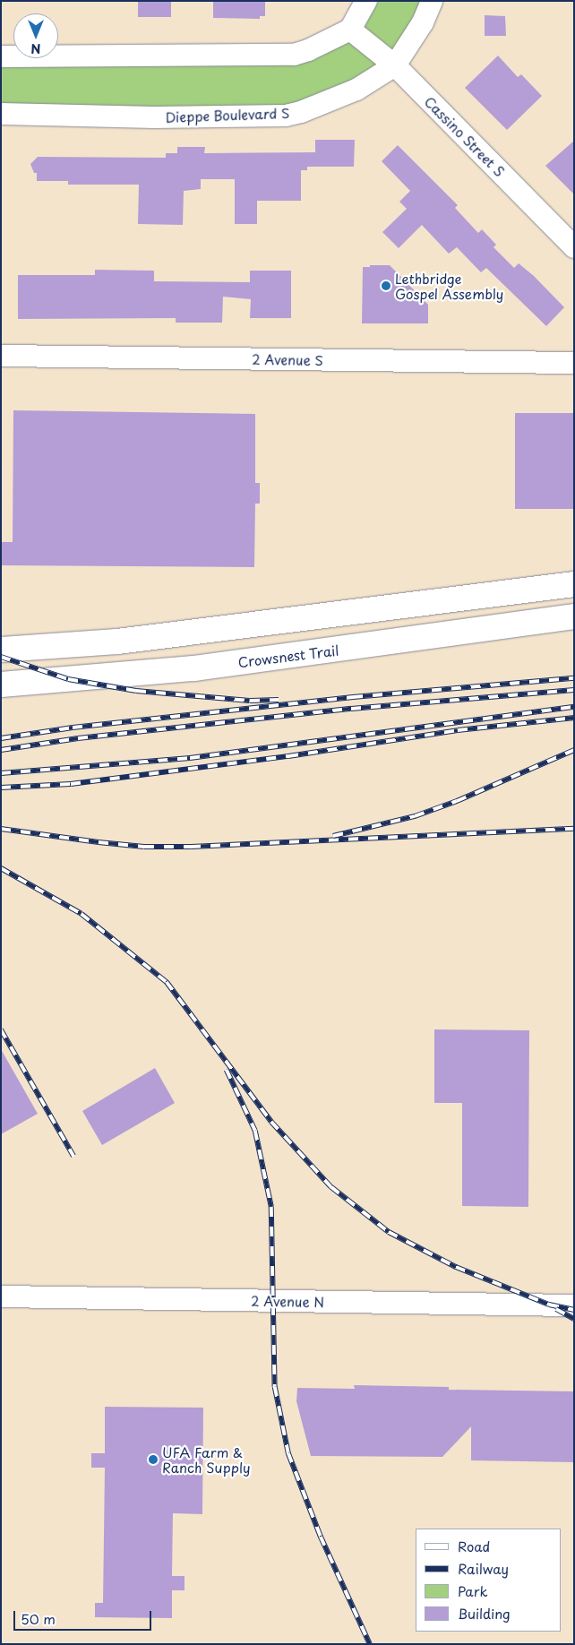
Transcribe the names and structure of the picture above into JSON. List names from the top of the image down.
{
  "streets": {
    "highway": ["Crowsnest Trail"],
    "street": [
      "Dieppe Boulevard S",
      "Cassino Street S",
      "2 Avenue S",
      "2 Avenue N"
    ]
  },
  "crossings": [
    ["Dieppe Boulevard S", "Cassino Street S"]
  ],
  "places": ["Lethbridge Gospel Assembly", "UFA Farm & Ranch Supply"],
  "legend": [
    "Road",
    "Railway",
    "Park",
    "Building"
  ],
  "scale_bar": "50 m",
  "north": "bottom"
}
